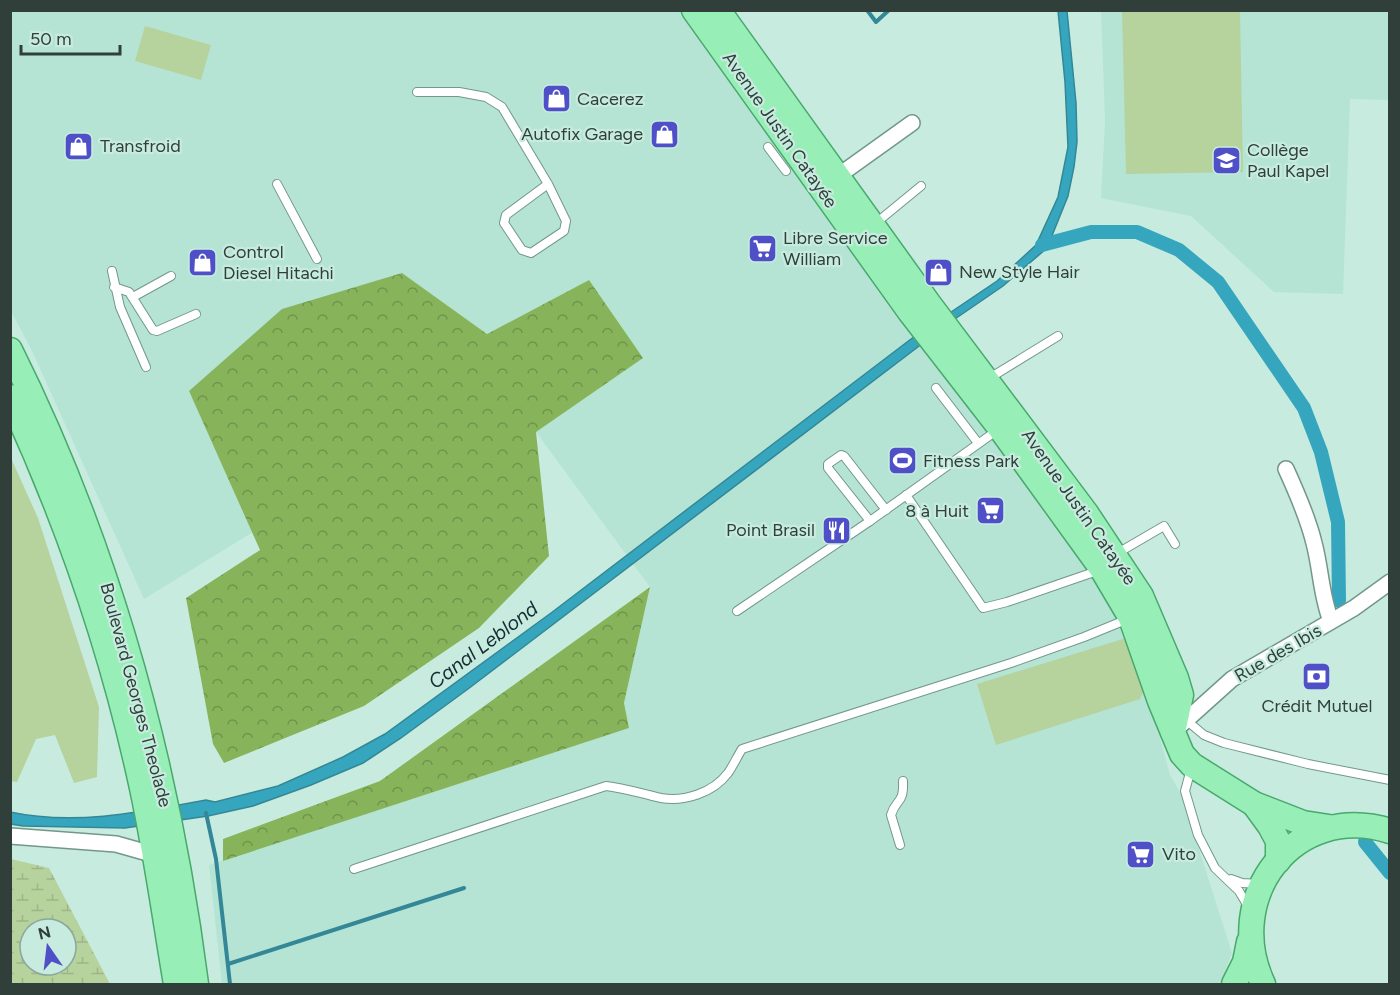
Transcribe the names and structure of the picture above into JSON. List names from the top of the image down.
{
  "streets": {
    "main road": ["Avenue Justin Catayée", "Boulevard Georges Theolade"],
    "street": ["Rue des Ibis"]
  },
  "crossings": [
    ["Avenue Justin Catayée", "Rue des Ibis"]
  ],
  "water": ["Canal Leblond"],
  "places": {
    "shop": [
      "Cacerez",
      "Autofix Garage",
      "Transfroid",
      "Control Diesel Hitachi",
      "New Style Hair"
    ],
    "school or university": ["Collège Paul Kapel"],
    "supermarket": ["Libre Service William", "8 à Huit", "Vito"],
    "sports": ["Fitness Park"],
    "restaurant": ["Point Brasil"],
    "bank": ["Crédit Mutuel"]
  },
  "scale_bar": "50 m",
  "north": "top"
}
